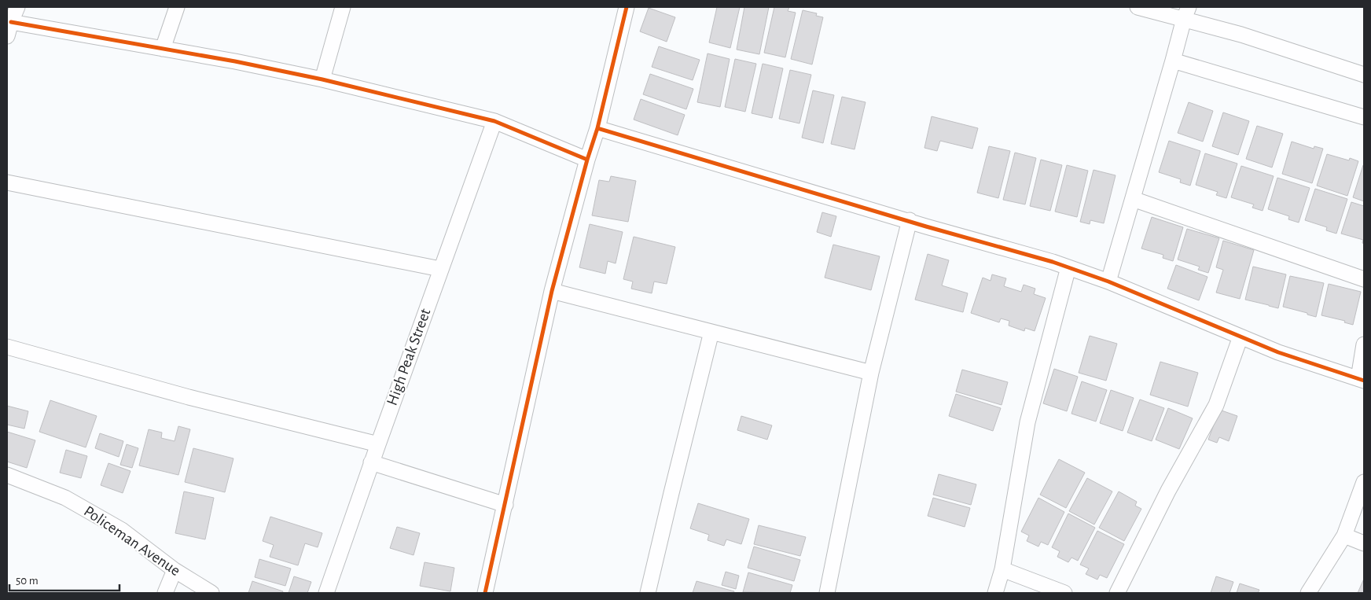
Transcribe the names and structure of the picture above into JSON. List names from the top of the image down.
{
  "streets": {
    "street": ["High Peak Street", "Policeman Avenue"]
  },
  "scale_bar": "50 m"
}
